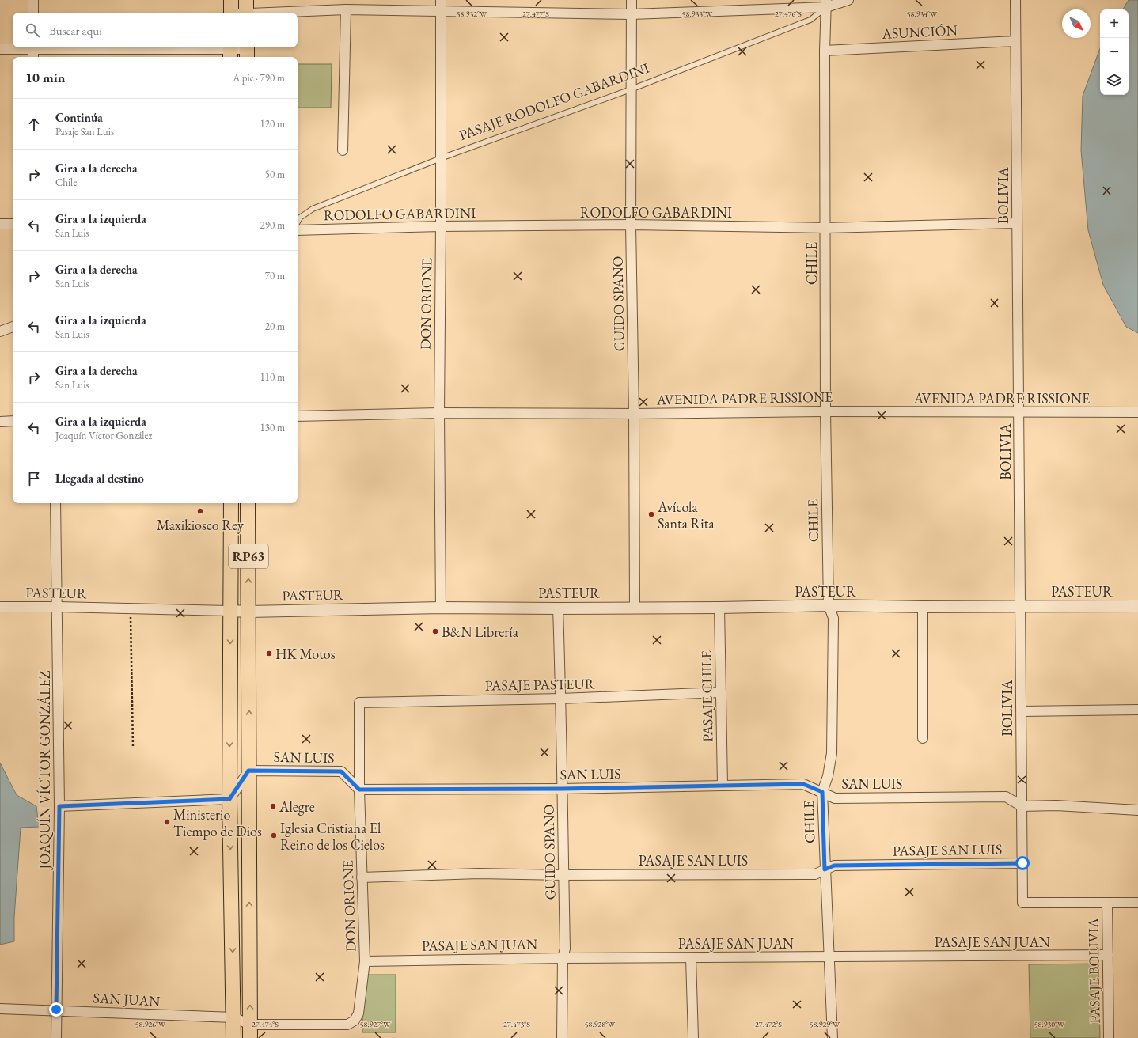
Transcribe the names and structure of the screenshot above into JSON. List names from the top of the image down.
{
  "streets": {
    "main road": ["RP63"],
    "street": [
      "ASUNCIÓN",
      "BOLIVIA",
      "RODOLFO GABARDINI",
      "CHILE",
      "DON ORIONE",
      "GUIDO SPANO",
      "AVENIDA PADRE RISSIONE",
      "PASTEUR",
      "PASAJE PASTEUR",
      "PASAJE CHILE",
      "SAN LUIS",
      "JOAQUÍN VÍCTOR GONZÁLEZ",
      "PASAJE SAN LUIS",
      "PASAJE SAN JUAN",
      "PASAJE BOLIVIA",
      "SAN JUAN"
    ],
    "lane": ["PASAJE RODOLFO GABARDINI"]
  },
  "crossings": [
    ["ASUNCIÓN", "BOLIVIA"],
    ["ASUNCIÓN", "CHILE"],
    ["PASAJE RODOLFO GABARDINI", "CHILE"],
    ["PASAJE RODOLFO GABARDINI", "DON ORIONE"],
    ["PASAJE RODOLFO GABARDINI", "GUIDO SPANO"],
    ["BOLIVIA", "RODOLFO GABARDINI"],
    ["BOLIVIA", "AVENIDA PADRE RISSIONE"],
    ["BOLIVIA", "PASTEUR"],
    ["BOLIVIA", "SAN LUIS"],
    ["BOLIVIA", "PASAJE SAN LUIS"],
    ["BOLIVIA", "PASAJE BOLIVIA"],
    ["RODOLFO GABARDINI", "CHILE"],
    ["RODOLFO GABARDINI", "DON ORIONE"],
    ["RODOLFO GABARDINI", "GUIDO SPANO"],
    ["CHILE", "AVENIDA PADRE RISSIONE"],
    ["CHILE", "PASTEUR"],
    ["CHILE", "SAN LUIS"],
    ["CHILE", "PASAJE SAN LUIS"],
    ["CHILE", "PASAJE SAN JUAN"],
    ["DON ORIONE", "AVENIDA PADRE RISSIONE"],
    ["DON ORIONE", "RP63"],
    ["DON ORIONE", "PASTEUR"],
    ["DON ORIONE", "PASAJE PASTEUR"],
    ["DON ORIONE", "SAN LUIS"],
    ["DON ORIONE", "PASAJE SAN LUIS"],
    ["DON ORIONE", "PASAJE SAN JUAN"],
    ["DON ORIONE", "SAN JUAN"],
    ["GUIDO SPANO", "AVENIDA PADRE RISSIONE"],
    ["GUIDO SPANO", "PASTEUR"],
    ["GUIDO SPANO", "PASAJE PASTEUR"],
    ["GUIDO SPANO", "SAN LUIS"],
    ["GUIDO SPANO", "PASAJE SAN LUIS"],
    ["GUIDO SPANO", "PASAJE SAN JUAN"],
    ["RP63", "PASTEUR"],
    ["RP63", "SAN LUIS"],
    ["RP63", "SAN JUAN"],
    ["PASTEUR", "PASAJE CHILE"],
    ["PASTEUR", "JOAQUÍN VÍCTOR GONZÁLEZ"],
    ["PASAJE PASTEUR", "PASAJE CHILE"],
    ["PASAJE CHILE", "SAN LUIS"],
    ["JOAQUÍN VÍCTOR GONZÁLEZ", "SAN JUAN"],
    ["PASAJE SAN JUAN", "PASAJE BOLIVIA"]
  ],
  "places": [
    "Maxikiosco Rey",
    "Avícola Santa Rita",
    "B&N Librería",
    "HK Motos",
    "Alegre",
    "Ministerio Tiempo de Dios",
    "Iglesia Cristiana El Reino de los Cielos"
  ],
  "north": "bottom right",
  "page": {
    "map_buttons": ["+", "−"],
    "search": "Buscar aquí",
    "heading": ["10 min", "A pie · 790 m"],
    "list": [
      ["Continúa", "Pasaje San Luis", "120 m"],
      ["Gira a la derecha", "Chile", "50 m"],
      ["Gira a la izquierda", "San Luis", "290 m"],
      ["Gira a la derecha", "San Luis", "70 m"],
      ["Gira a la izquierda", "San Luis", "20 m"],
      ["Gira a la derecha", "San Luis", "110 m"],
      ["Gira a la izquierda", "Joaquín Víctor González", "130 m"],
      "Llegada al destino"
    ]
  },
  "coordinates": [
    "58.932°W",
    "27.477°S",
    "58.933°W",
    "27.476°S",
    "58.934°W",
    "58.926°W",
    "27.474°S",
    "58.927°W",
    "27.473°S",
    "58.928°W",
    "27.472°S",
    "58.929°W",
    "58.930°W"
  ]
}
